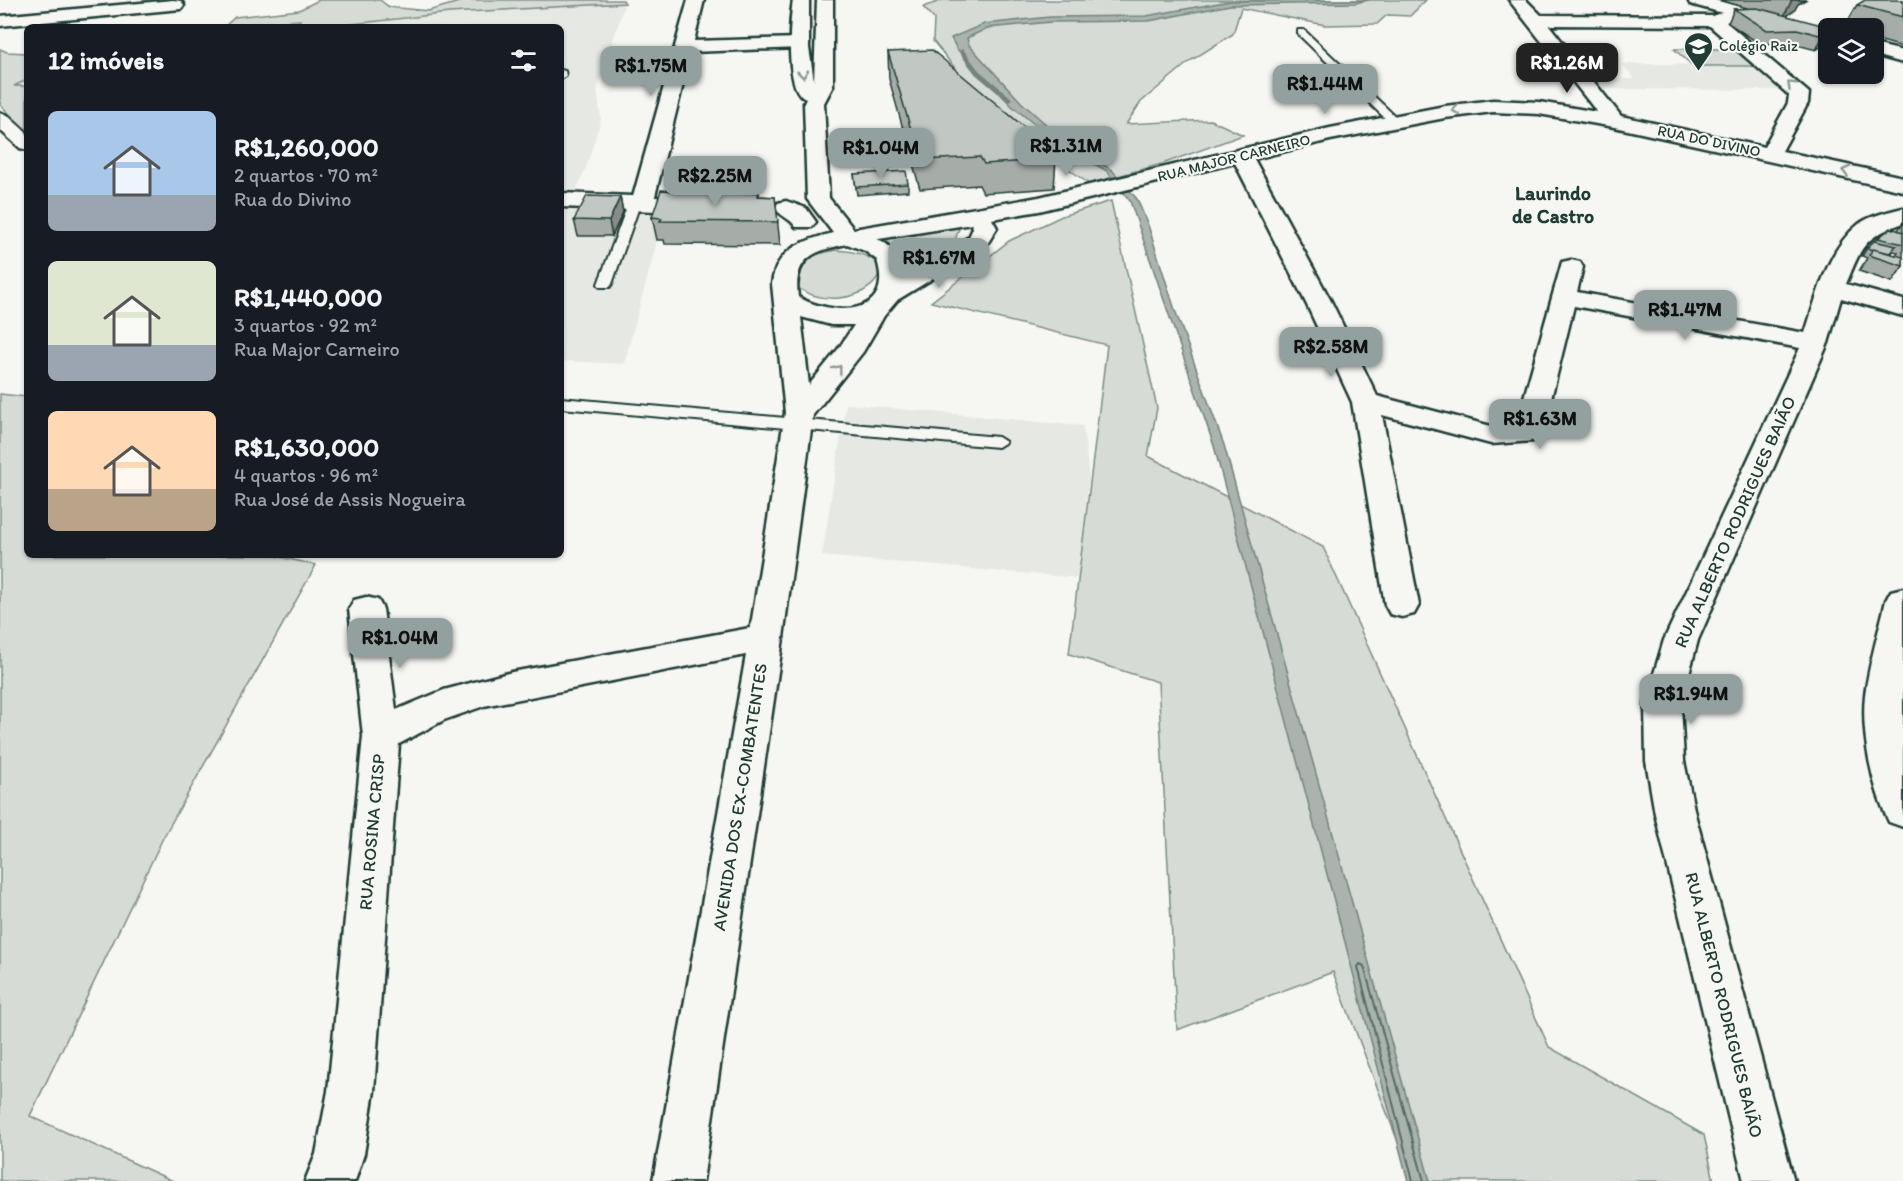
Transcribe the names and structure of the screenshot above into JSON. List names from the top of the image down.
{
  "streets": {
    "street": [
      "RUA DO DIVINO",
      "RUA MAJOR CARNEIRO",
      "RUA ALBERTO RODRIGUES BAIÃO",
      "AVENIDA DOS EX-COMBATENTES",
      "RUA ROSINA CRISP"
    ]
  },
  "crossings": [
    ["RUA DO DIVINO", "RUA MAJOR CARNEIRO"],
    ["RUA MAJOR CARNEIRO", "AVENIDA DOS EX-COMBATENTES"],
    ["AVENIDA DOS EX-COMBATENTES", "RUA ROSINA CRISP"]
  ],
  "districts": ["Laurindo de Castro"],
  "places": {
    "school or university": ["Colégio Raiz"]
  },
  "page": {
    "heading": "12 imóveis",
    "price": [
      "R$1.26M",
      "R$1.75M",
      "R$1.44M",
      "R$1.31M",
      "R$1.04M",
      "R$2.25M",
      "R$1.67M",
      "R$1.47M",
      "R$2.58M",
      "R$1.63M",
      "R$1.04M",
      "R$1.94M"
    ],
    "list": [
      {
        "name": "R$1,260,000",
        "note": "2 quartos · 70 m² · Rua do Divino"
      },
      {
        "name": "R$1,440,000",
        "note": "3 quartos · 92 m² · Rua Major Carneiro"
      },
      {
        "name": "R$1,630,000",
        "note": "4 quartos · 96 m² · Rua José de Assis Nogueira"
      }
    ]
  }
}
